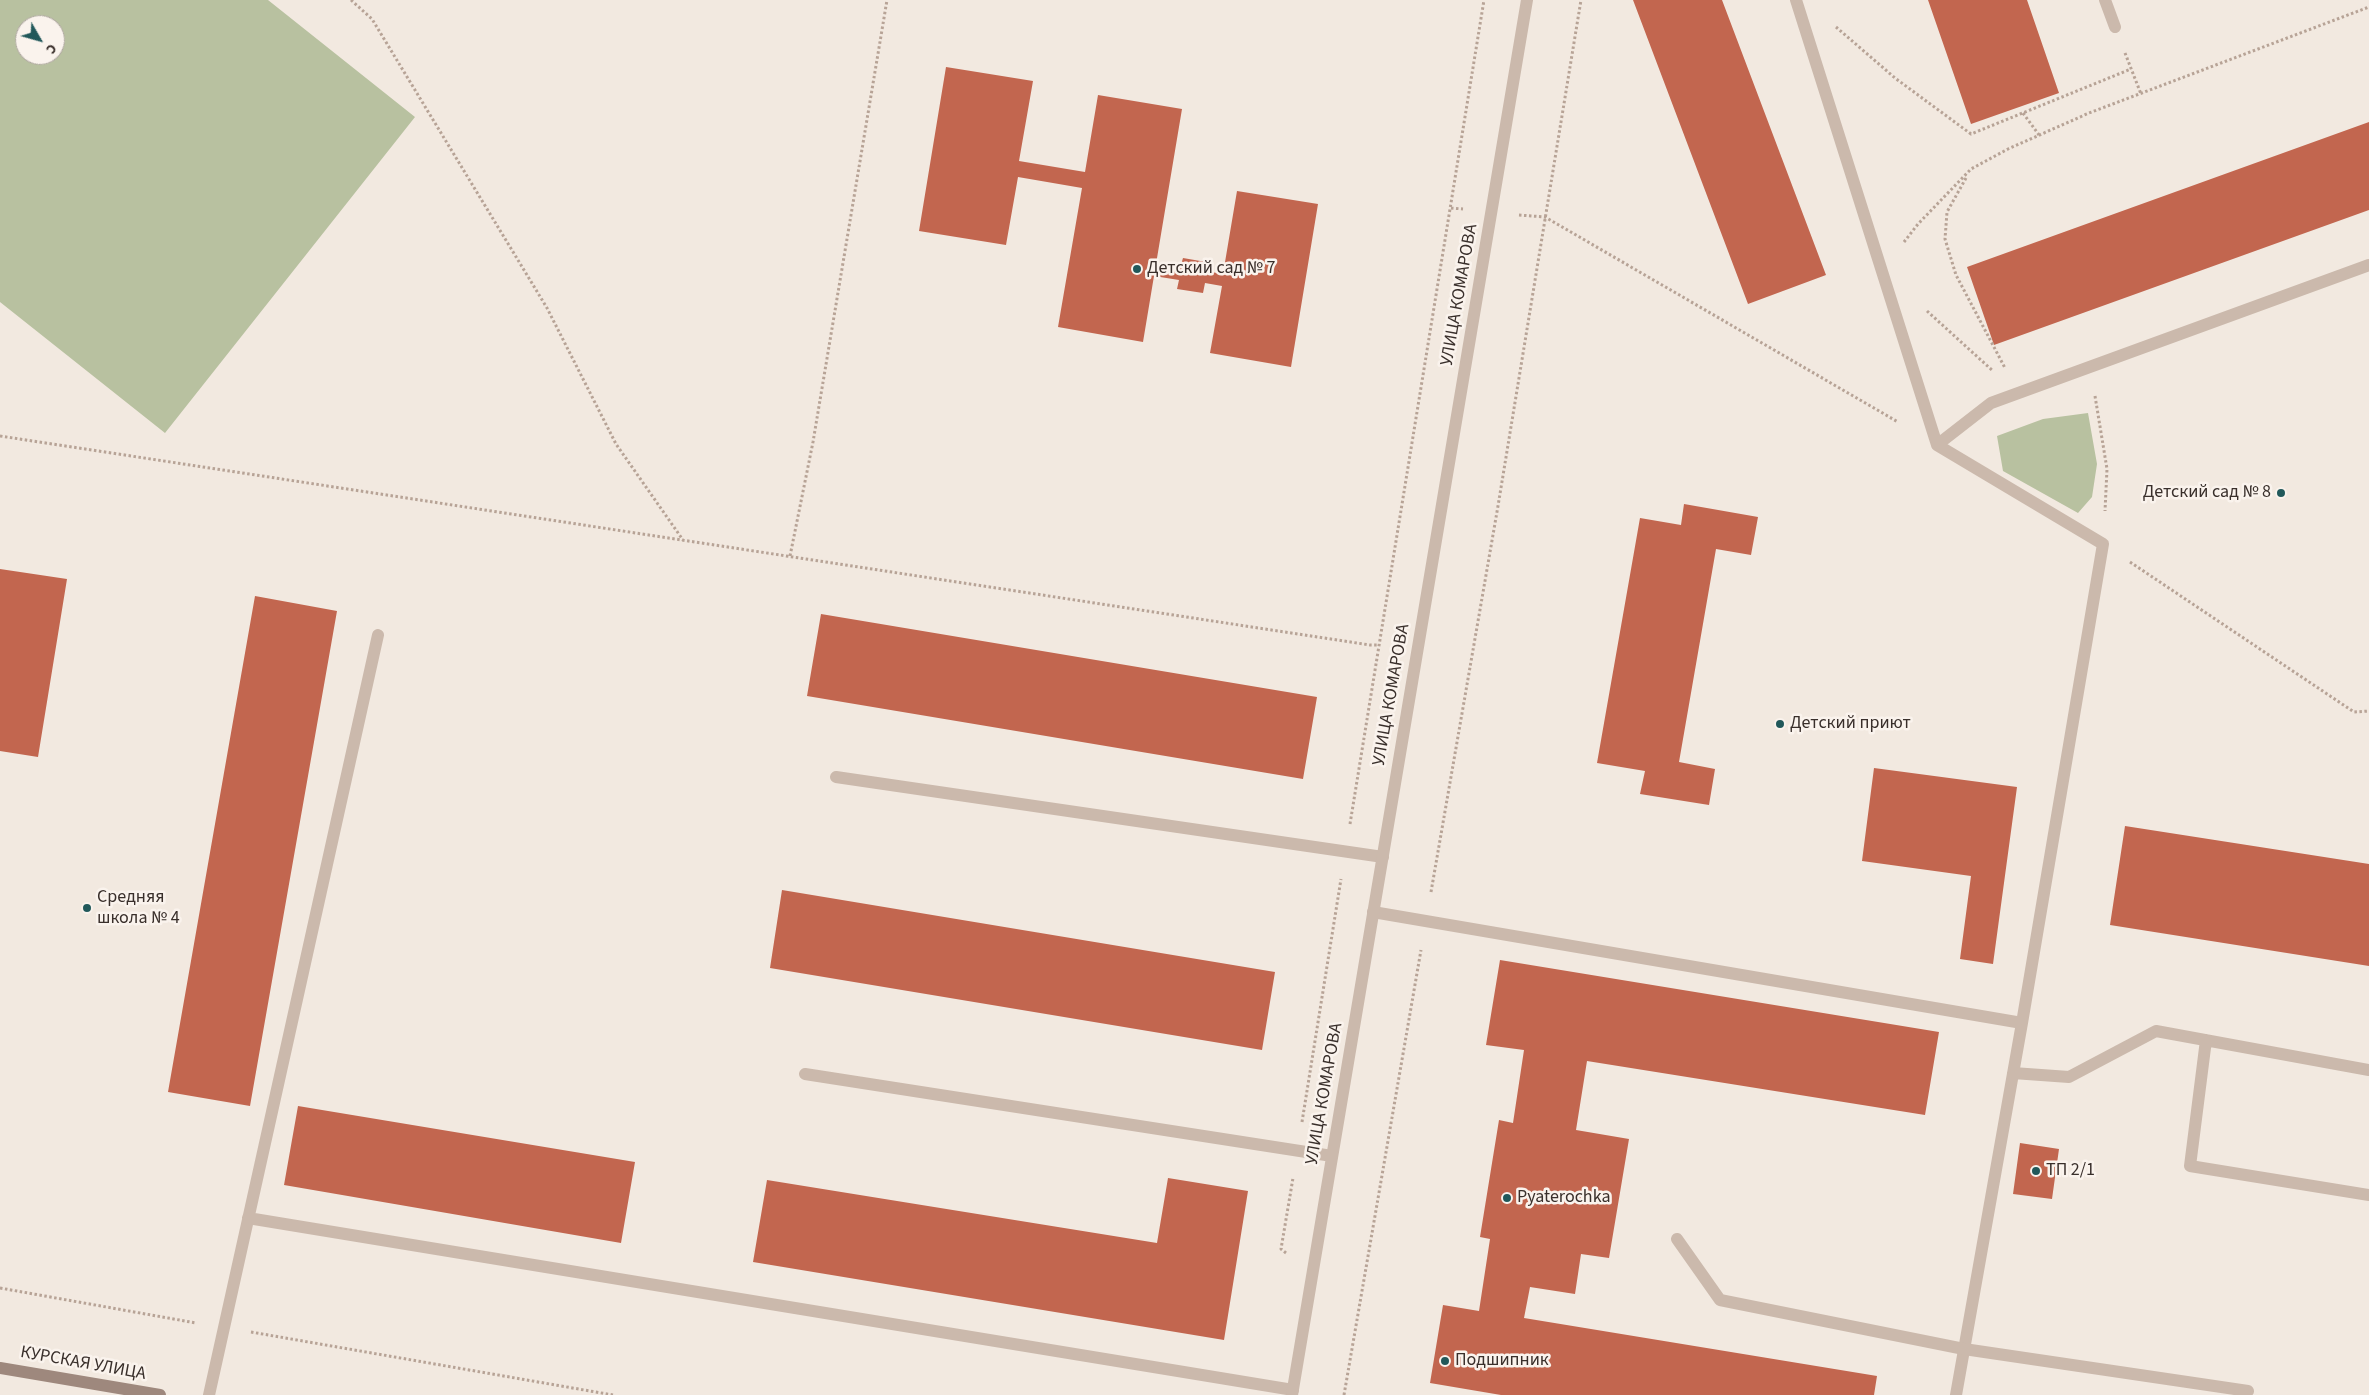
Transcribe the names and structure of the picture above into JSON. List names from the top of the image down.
{
  "streets": {
    "main road": ["КУРСКАЯ УЛИЦА"],
    "street": ["УЛИЦА КОМАРОВА"]
  },
  "places": [
    "Детский сад № 7",
    "Детский сад № 8",
    "Детский приют",
    "Средняя школа № 4",
    "ТП 2/1",
    "Pyaterochka",
    "Подшипник"
  ],
  "north": "bottom right"
}
